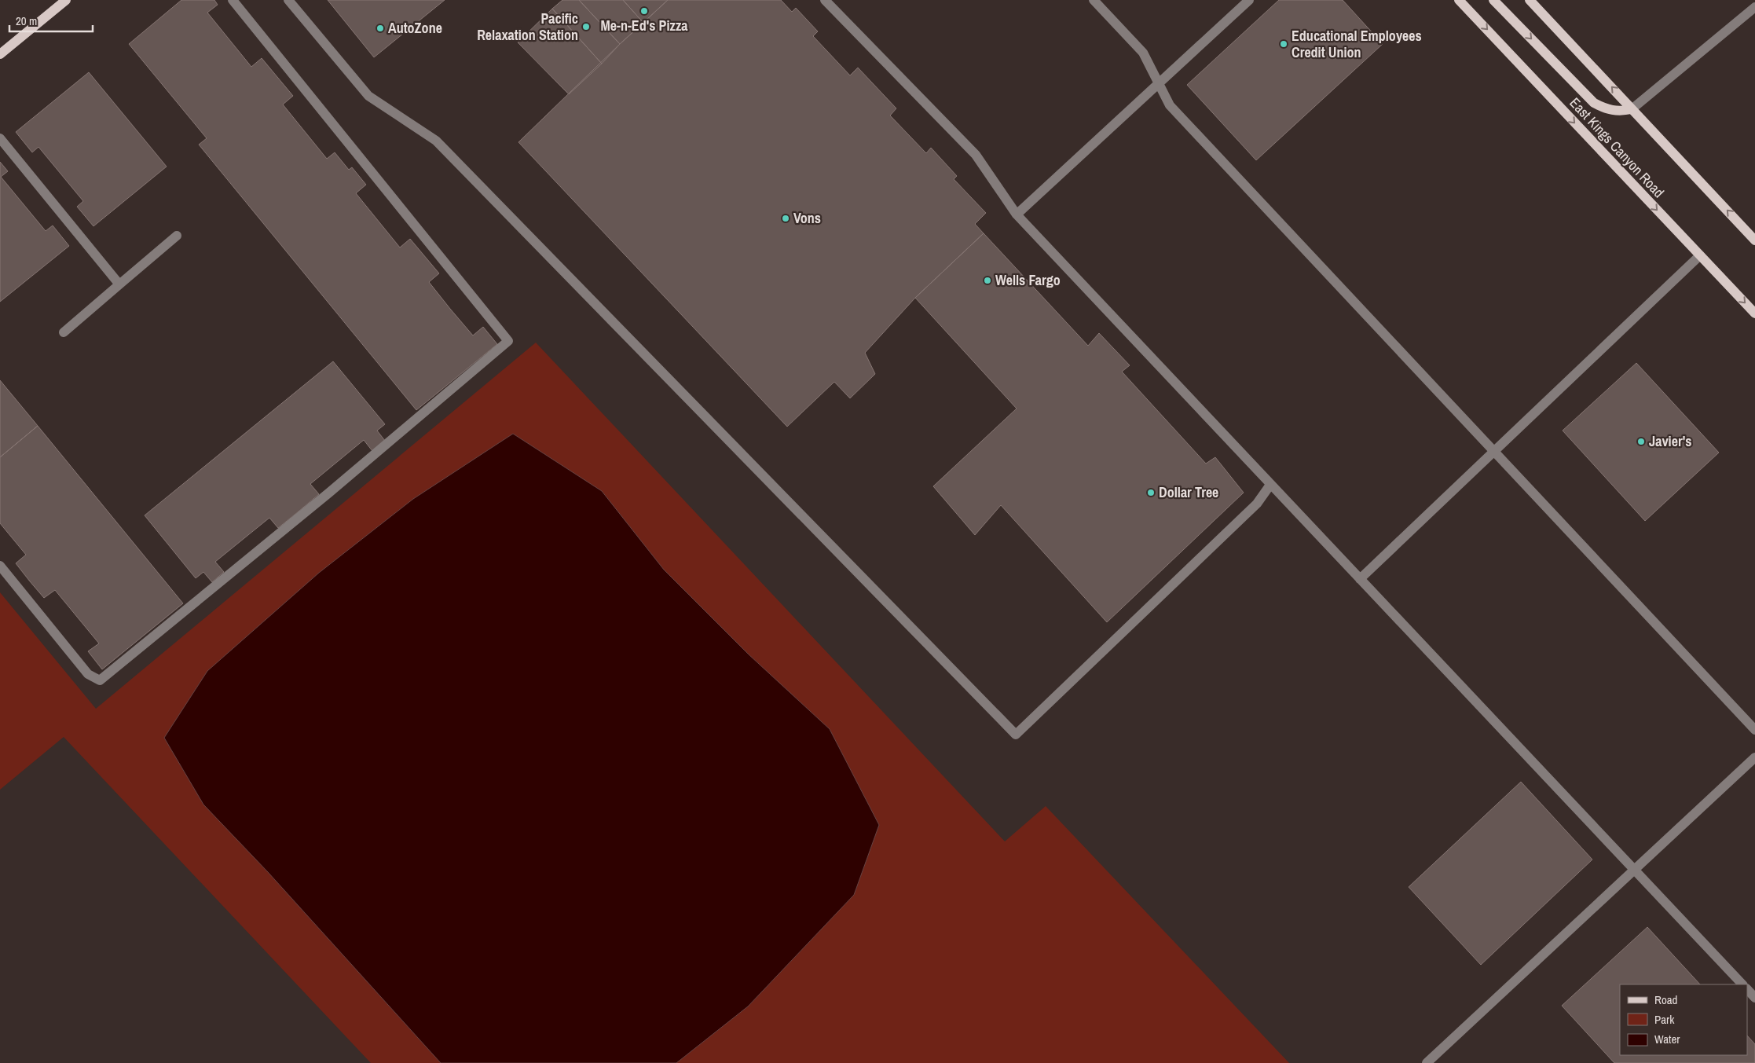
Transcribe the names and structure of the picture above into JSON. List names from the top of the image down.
{
  "streets": {
    "main road": ["East Kings Canyon Road"]
  },
  "places": [
    "Me-n-Ed's Pizza",
    "Pacific Relaxation Station",
    "AutoZone",
    "Educational Employees Credit Union",
    "Vons",
    "Wells Fargo",
    "Javier's",
    "Dollar Tree"
  ],
  "legend": ["Road", "Park", "Water"],
  "scale_bar": "20 m"
}
